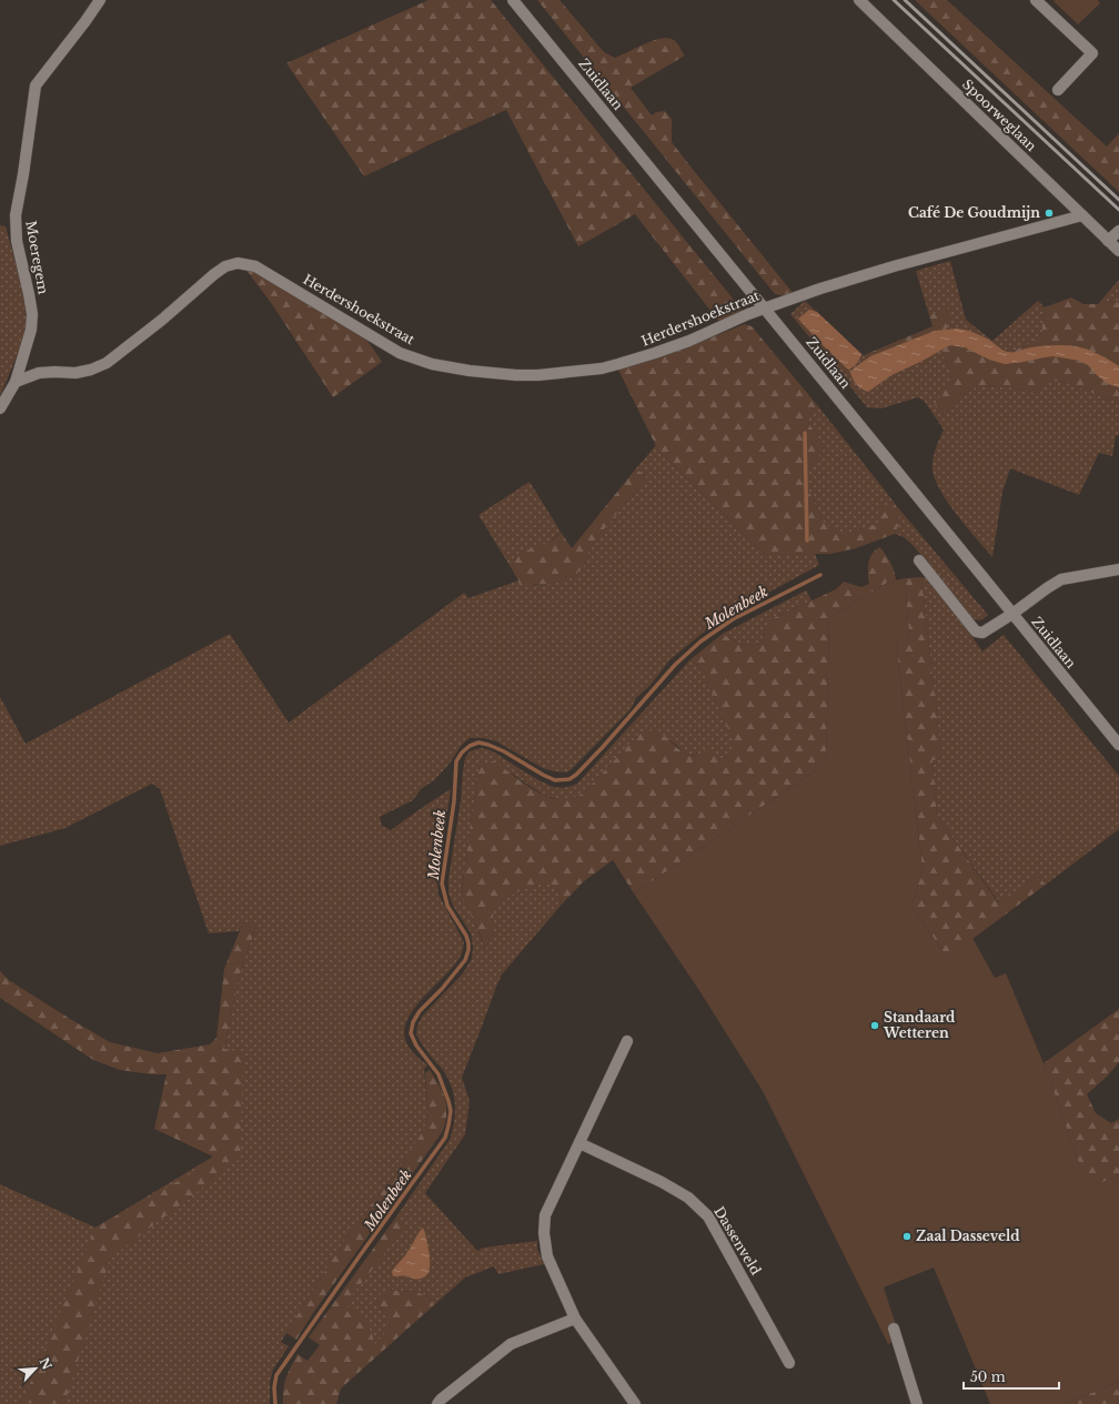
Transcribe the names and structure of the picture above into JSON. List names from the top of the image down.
{
  "streets": {
    "street": [
      "Zuidlaan",
      "Spoorweglaan",
      "Moeregem",
      "Herdershoekstraat",
      "Dassenveld"
    ]
  },
  "crossings": [
    ["Zuidlaan", "Herdershoekstraat"],
    ["Spoorweglaan", "Herdershoekstraat"],
    ["Moeregem", "Herdershoekstraat"]
  ],
  "water": ["Molenbeek"],
  "places": ["Café De Goudmijn", "Standaard Wetteren", "Zaal Dasseveld"],
  "scale_bar": "50 m",
  "north": "top right"
}
